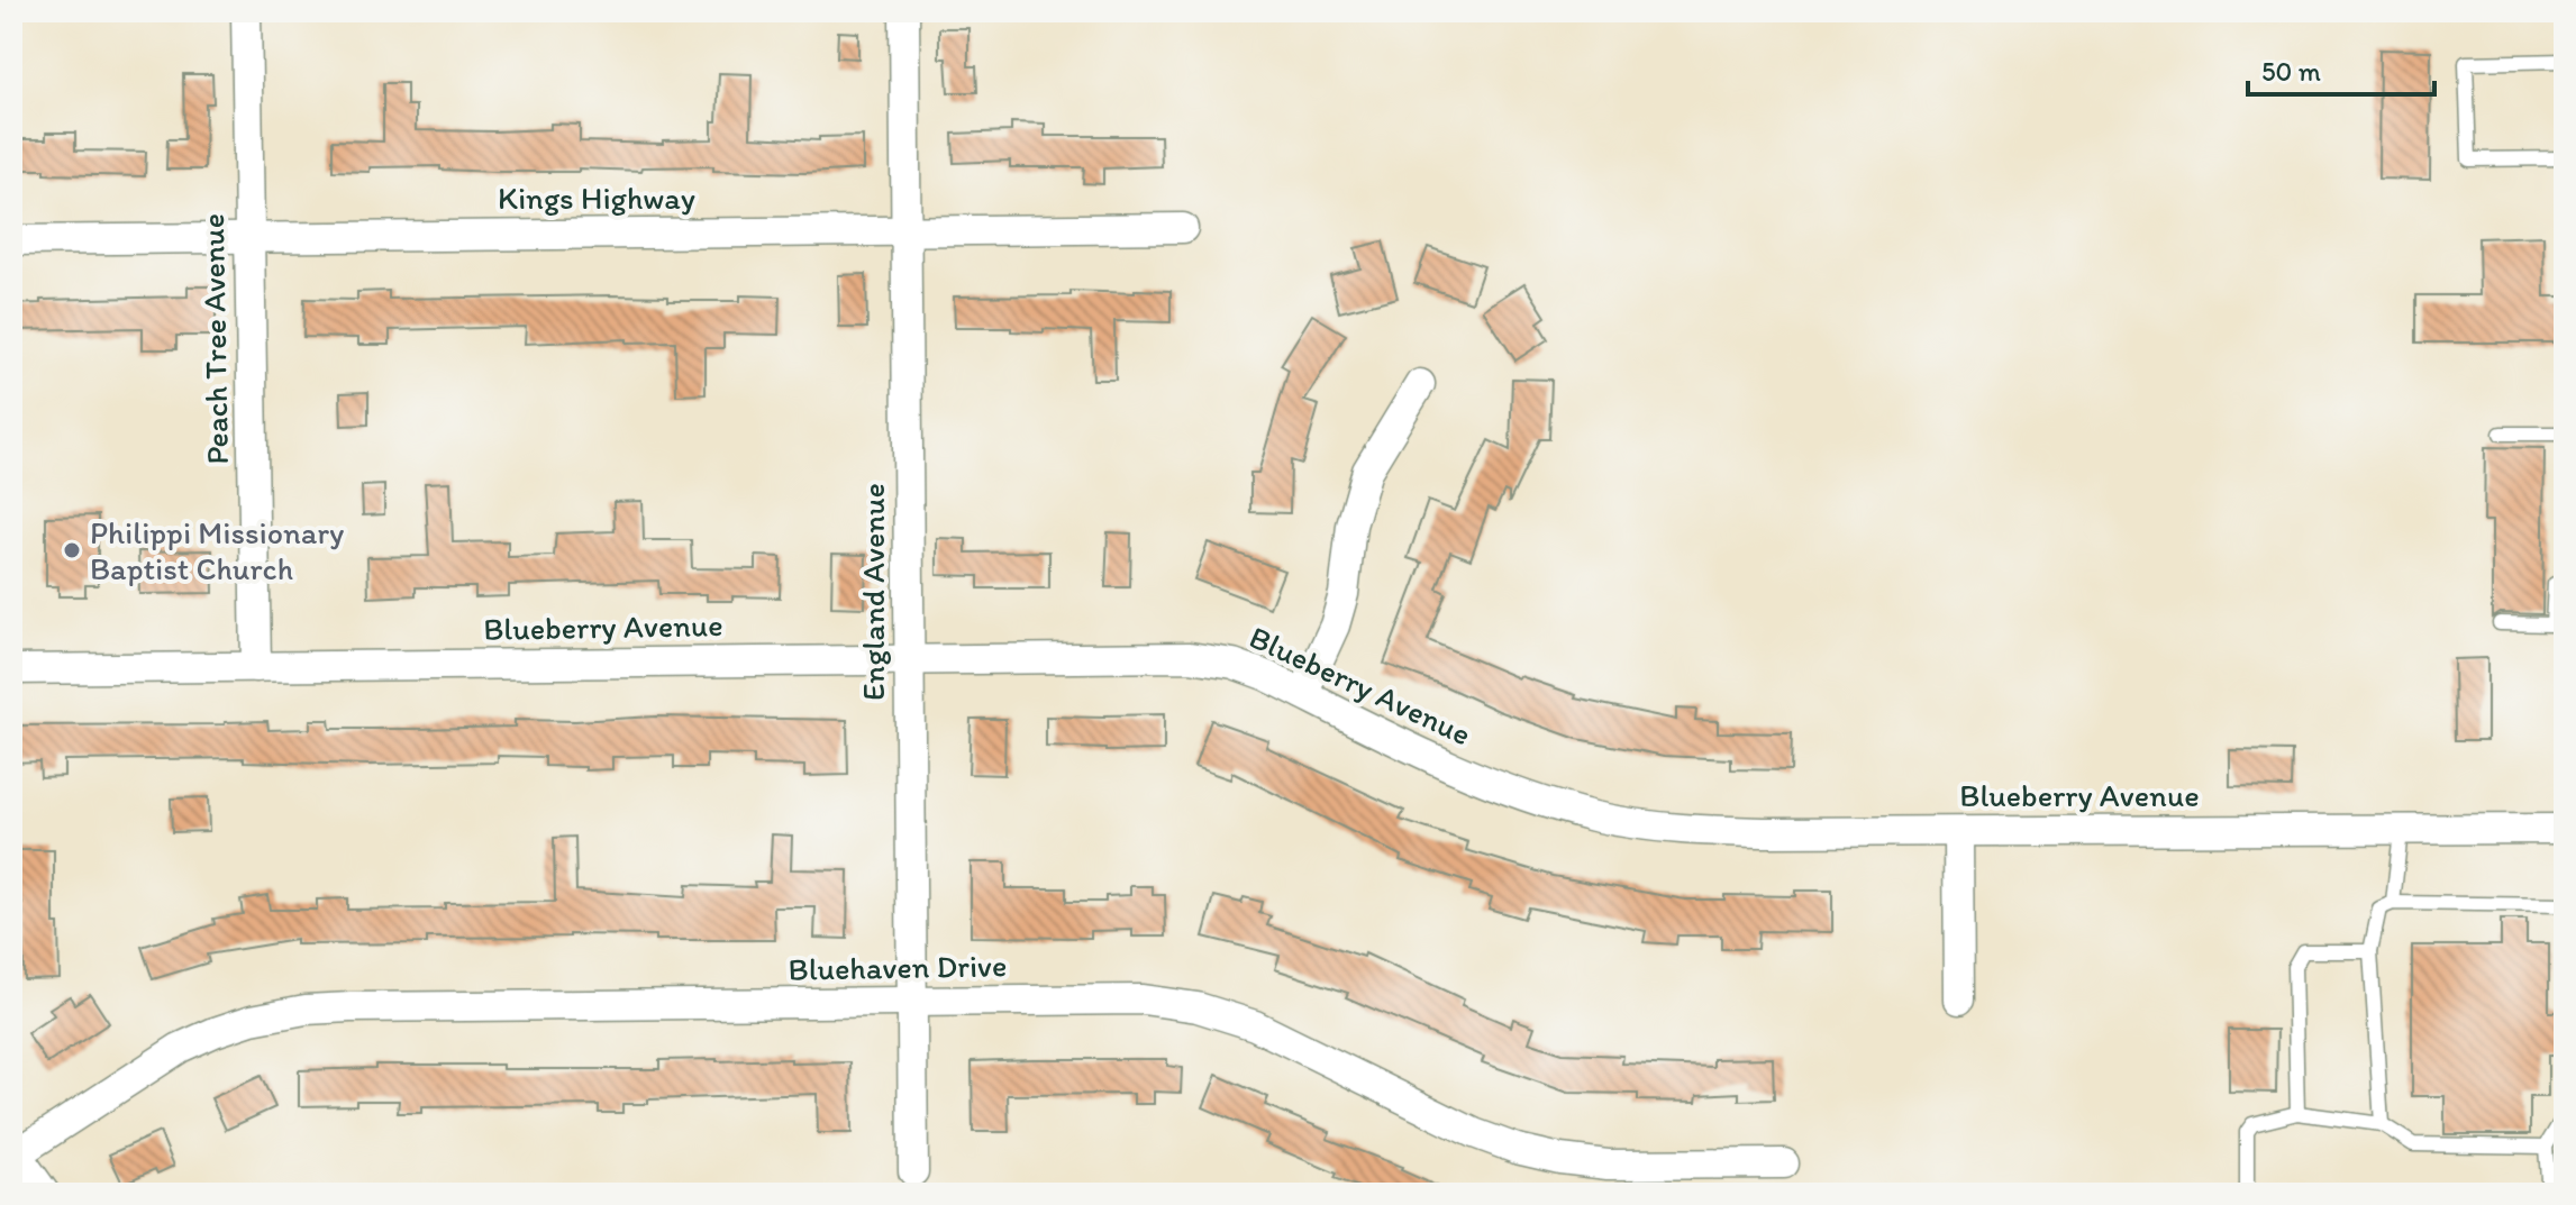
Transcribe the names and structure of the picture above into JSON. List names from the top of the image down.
{
  "streets": {
    "street": [
      "Kings Highway",
      "Peach Tree Avenue",
      "England Avenue",
      "Blueberry Avenue",
      "Bluehaven Drive"
    ]
  },
  "crossings": [
    ["Kings Highway", "Peach Tree Avenue"],
    ["Kings Highway", "England Avenue"],
    ["Peach Tree Avenue", "Blueberry Avenue"],
    ["England Avenue", "Blueberry Avenue"],
    ["England Avenue", "Bluehaven Drive"]
  ],
  "places": ["Philippi Missionary Baptist Church"],
  "scale_bar": "50 m"
}
